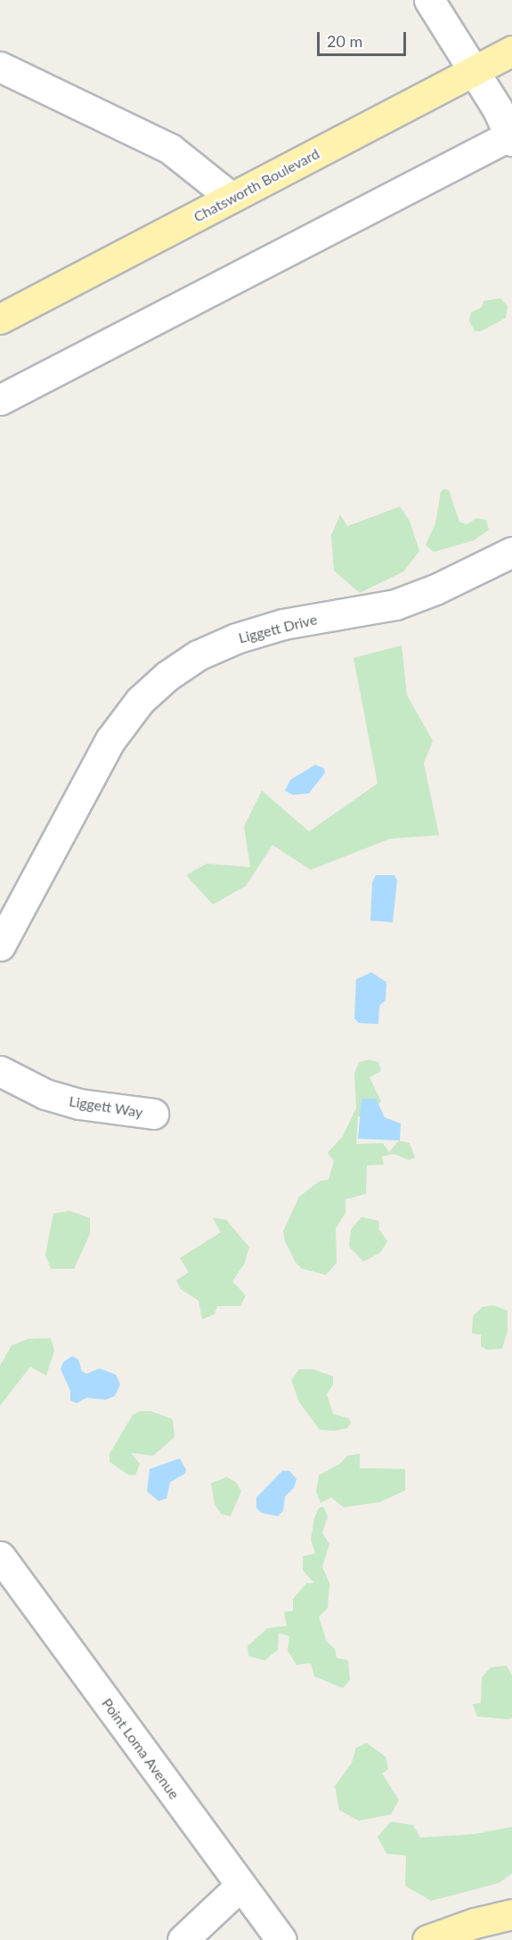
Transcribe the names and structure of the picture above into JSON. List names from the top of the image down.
{
  "streets": {
    "main road": ["Chatsworth Boulevard"],
    "street": ["Liggett Drive", "Liggett Way", "Point Loma Avenue"]
  },
  "scale_bar": "20 m"
}
